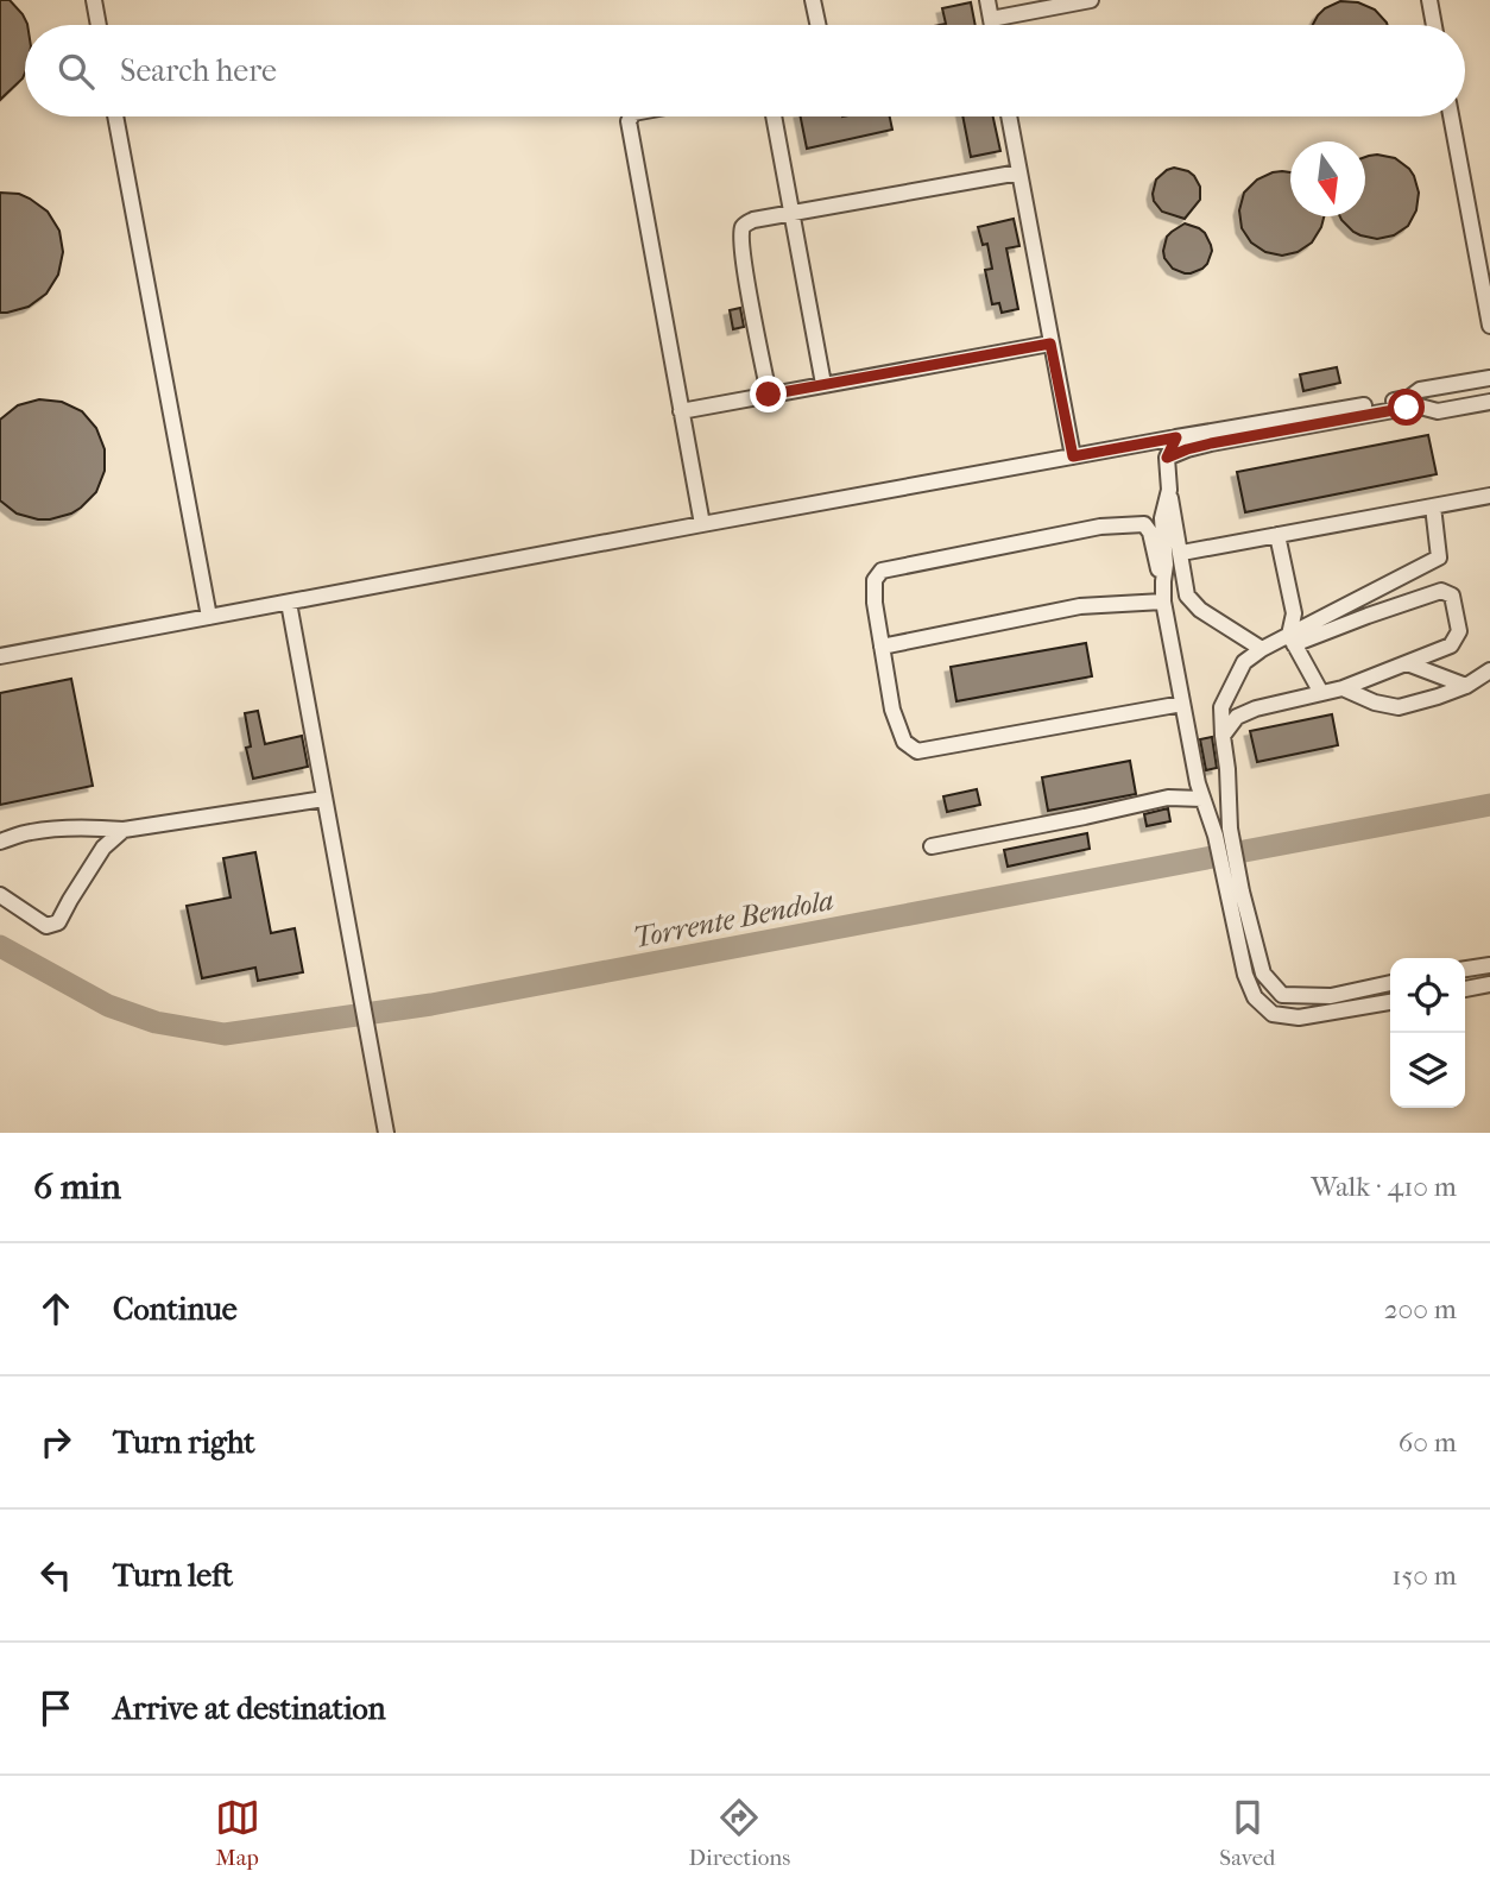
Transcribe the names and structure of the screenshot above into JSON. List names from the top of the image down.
{
  "water": ["Torrente Bendola"],
  "north": "bottom",
  "page": {
    "search": "Search here",
    "heading": ["6 min", "Walk · 410 m"],
    "list": [
      ["Continue", "200 m"],
      ["Turn right", "60 m"],
      ["Turn left", "150 m"],
      "Arrive at destination"
    ],
    "nav": ["Map", "Directions", "Saved"]
  }
}
